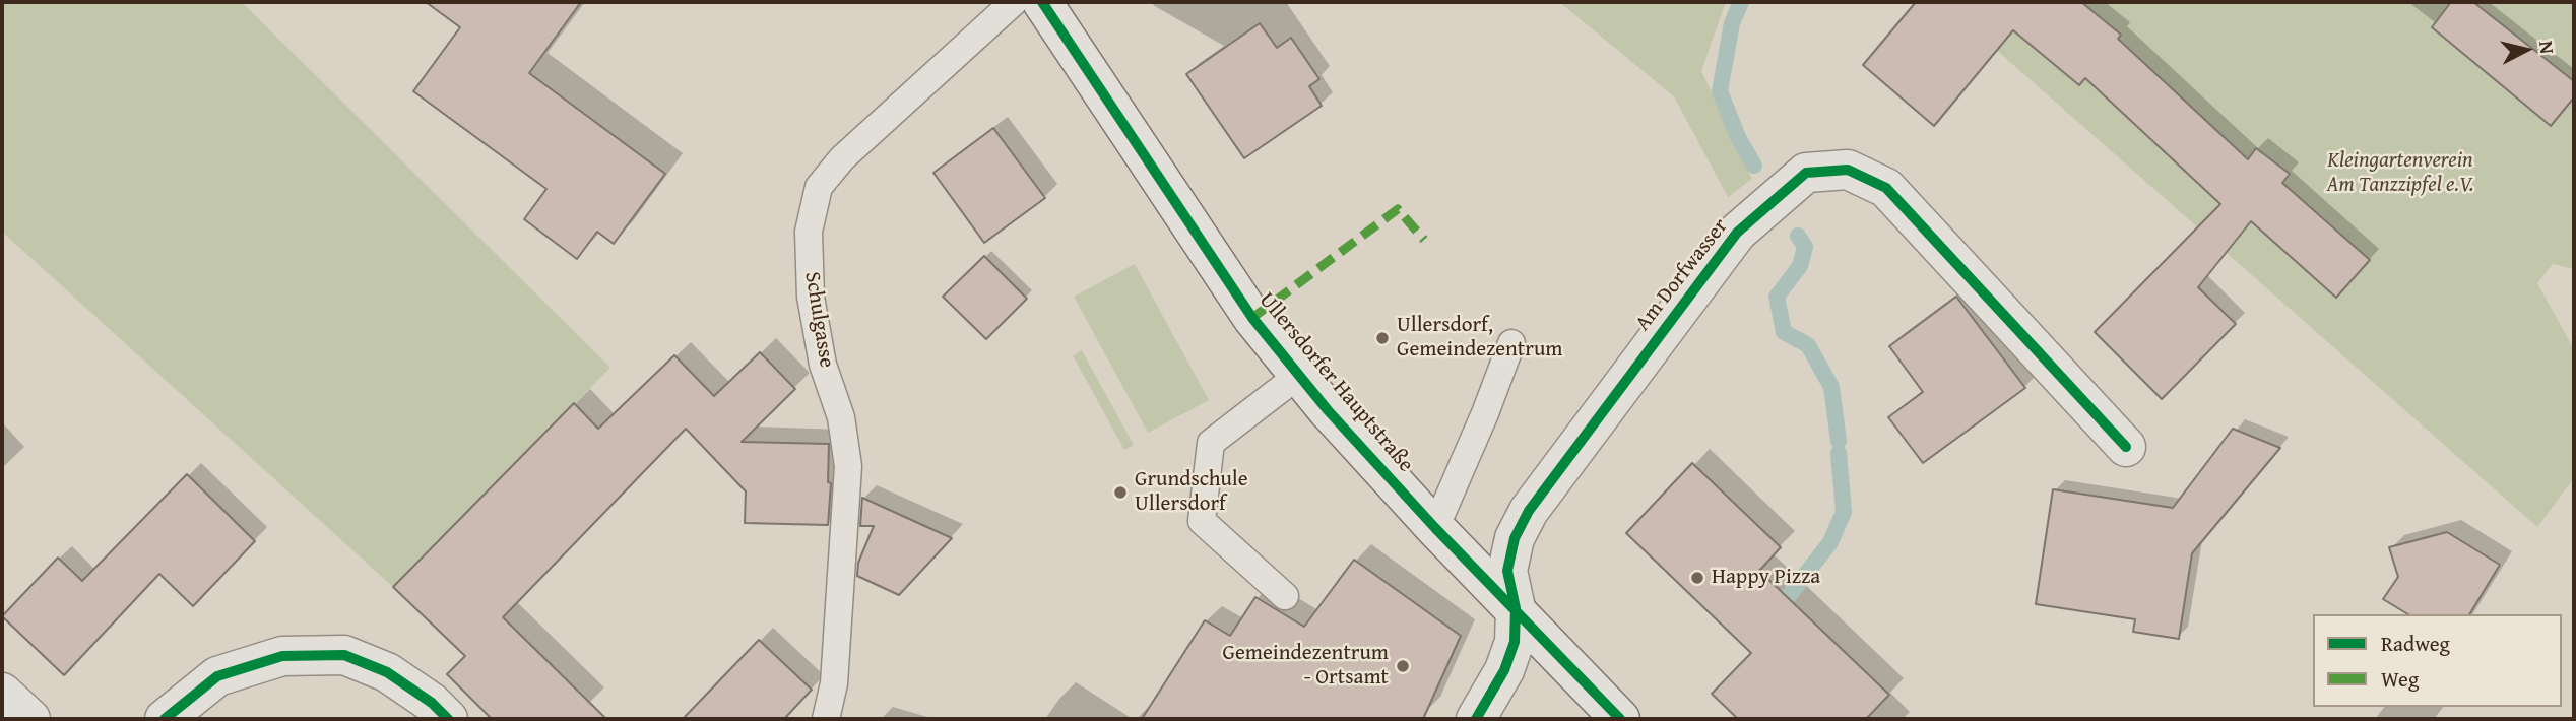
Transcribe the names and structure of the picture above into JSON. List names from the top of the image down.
{
  "streets": {
    "street": ["Am Dorfwasser", "Ullersdorfer Hauptstraße"],
    "lane": ["Schulgasse"]
  },
  "crossings": [
    ["Am Dorfwasser", "Ullersdorfer Hauptstraße"]
  ],
  "parks": ["Kleingartenverein Am Tanzzipfel e.V."],
  "places": [
    "Ullersdorf, Gemeindezentrum",
    "Grundschule Ullersdorf",
    "Happy Pizza",
    "Gemeindezentrum - Ortsamt"
  ],
  "legend": ["Radweg", "Weg"],
  "north": "right"
}
